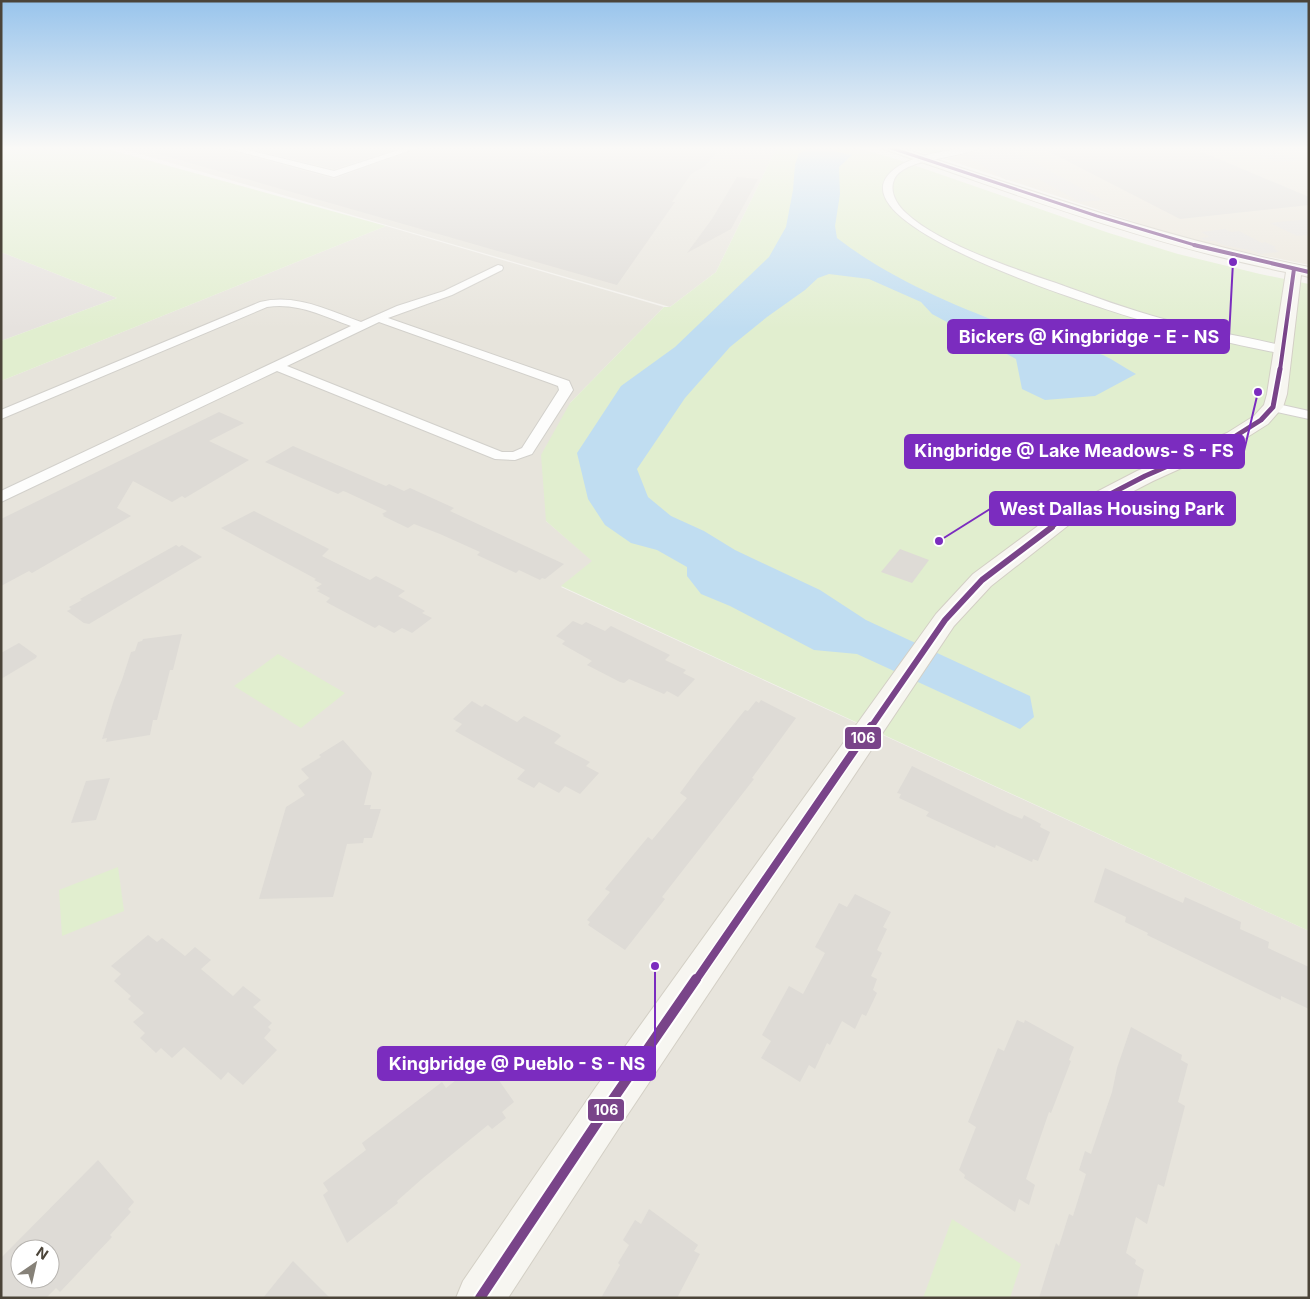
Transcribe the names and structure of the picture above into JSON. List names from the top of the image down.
{
  "places": [
    "Bickers @ Kingbridge - E - NS",
    "Kingbridge @ Lake Meadows- S - FS",
    "West Dallas Housing Park",
    "Kingbridge @ Pueblo - S - NS"
  ],
  "lines": ["transit line 106"],
  "north": "top right"
}
